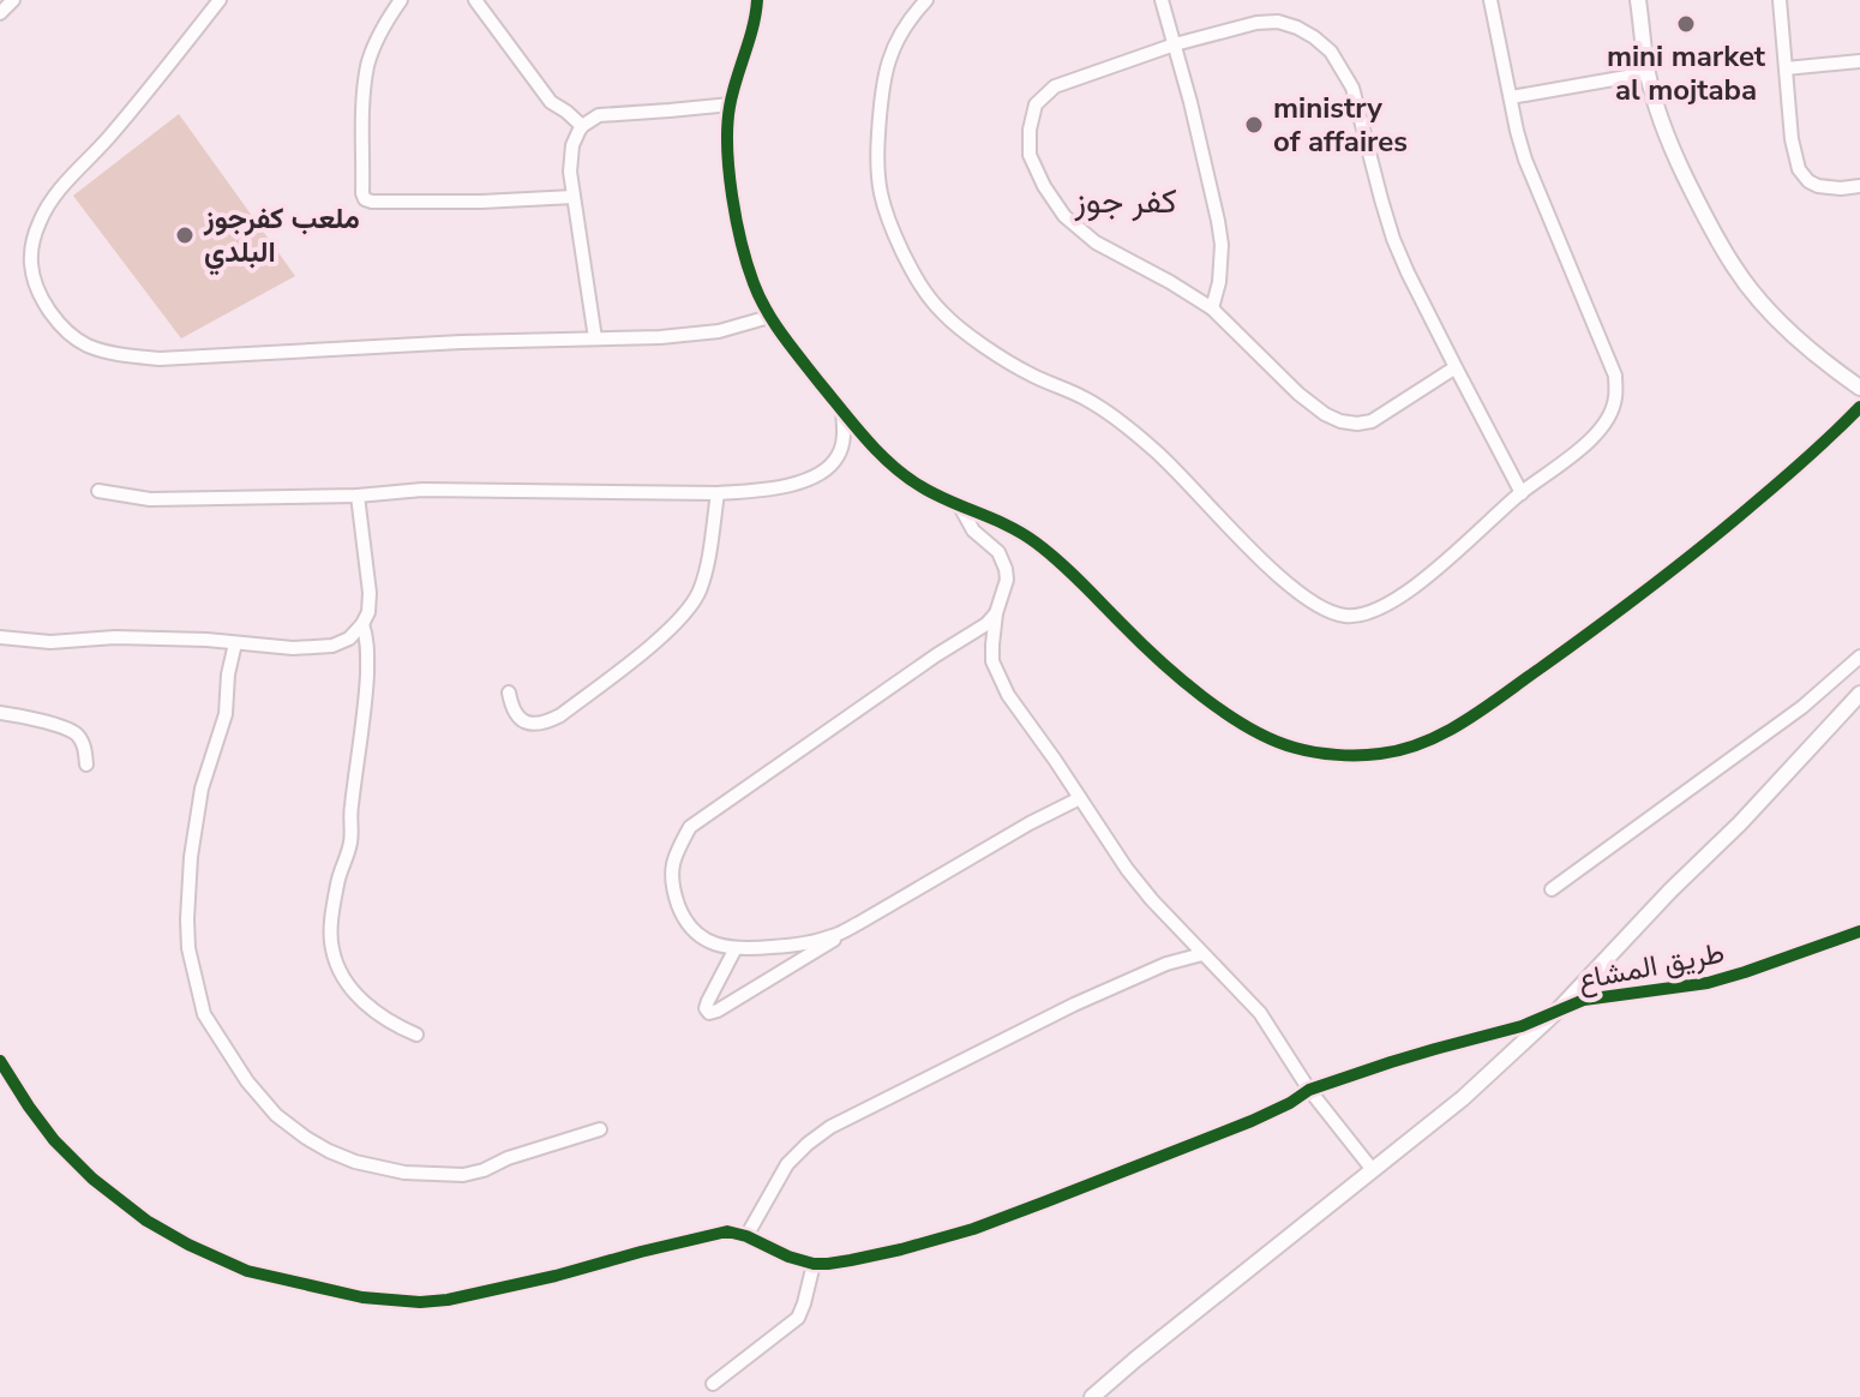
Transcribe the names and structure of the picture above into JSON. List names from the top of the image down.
{
  "streets": {
    "street": ["طريق المشاع"]
  },
  "districts": ["كفر جوز"],
  "places": ["mini market al mojtaba", "ministry of affaires", "ملعب كفرجوز البلدي"]
}
